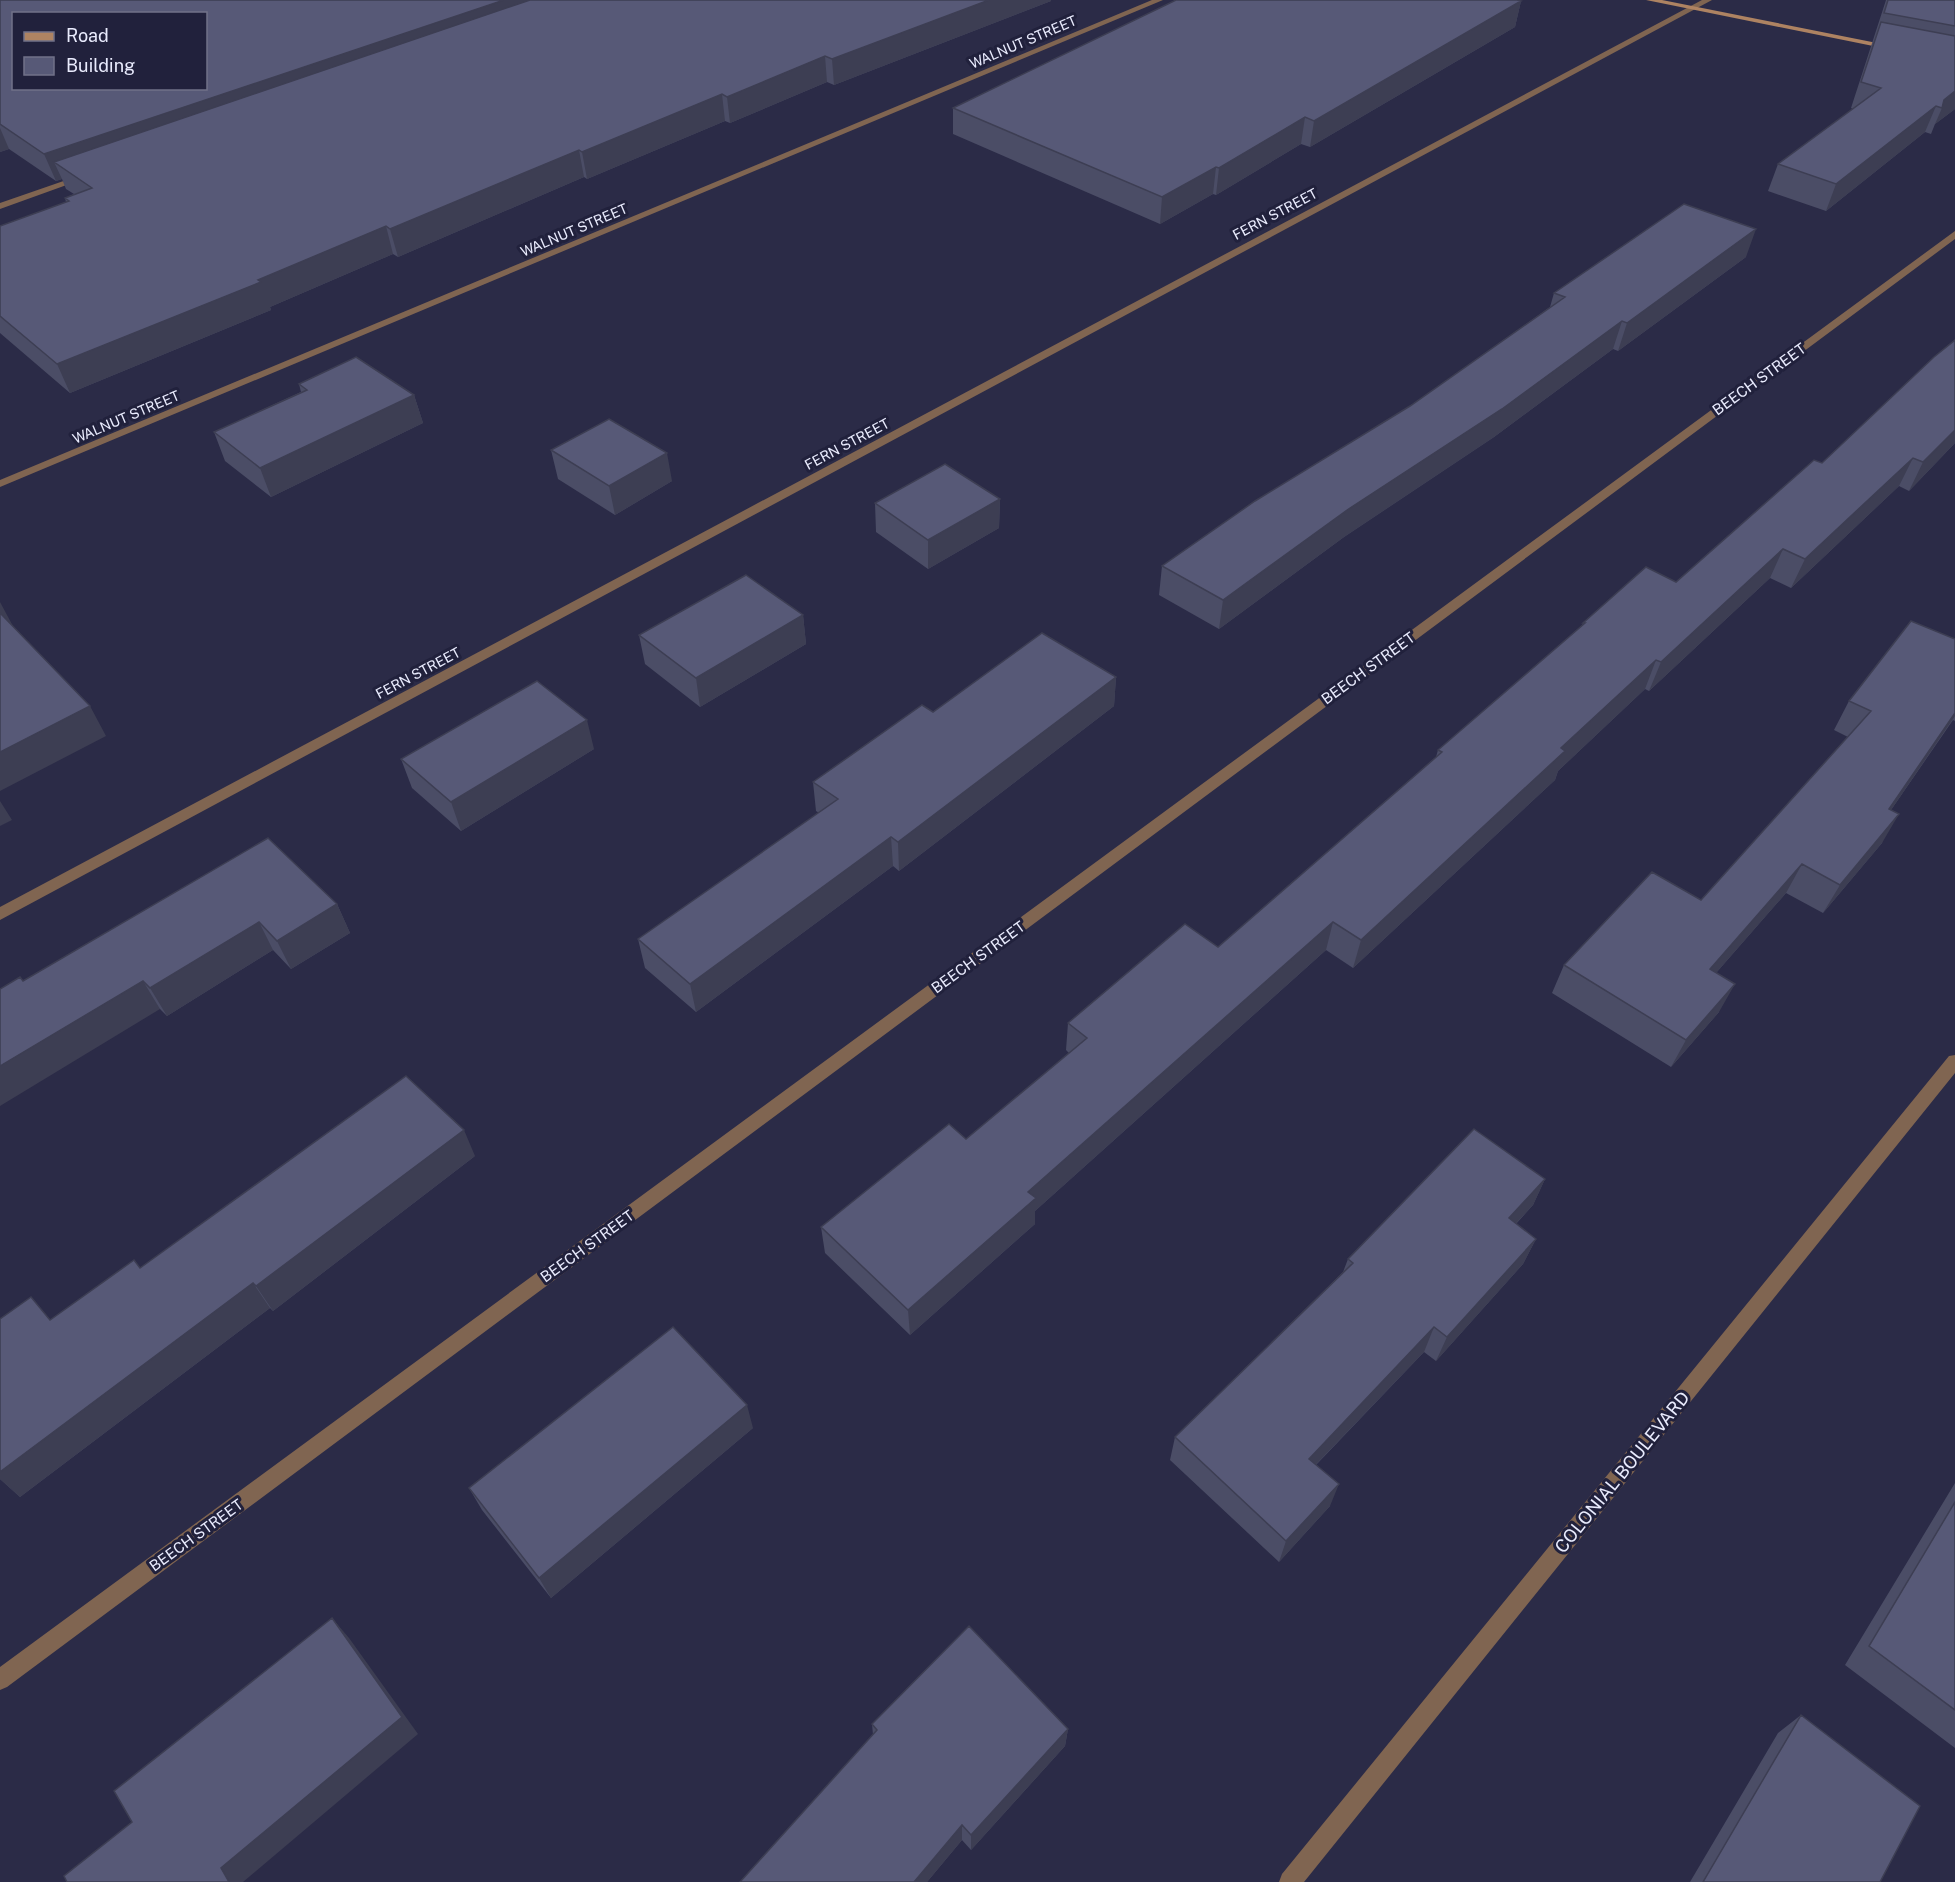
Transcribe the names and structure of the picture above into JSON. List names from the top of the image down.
{
  "streets": {
    "street": [
      "WALNUT STREET",
      "FERN STREET",
      "BEECH STREET",
      "COLONIAL BOULEVARD"
    ]
  },
  "legend": ["Road", "Building"]
}
